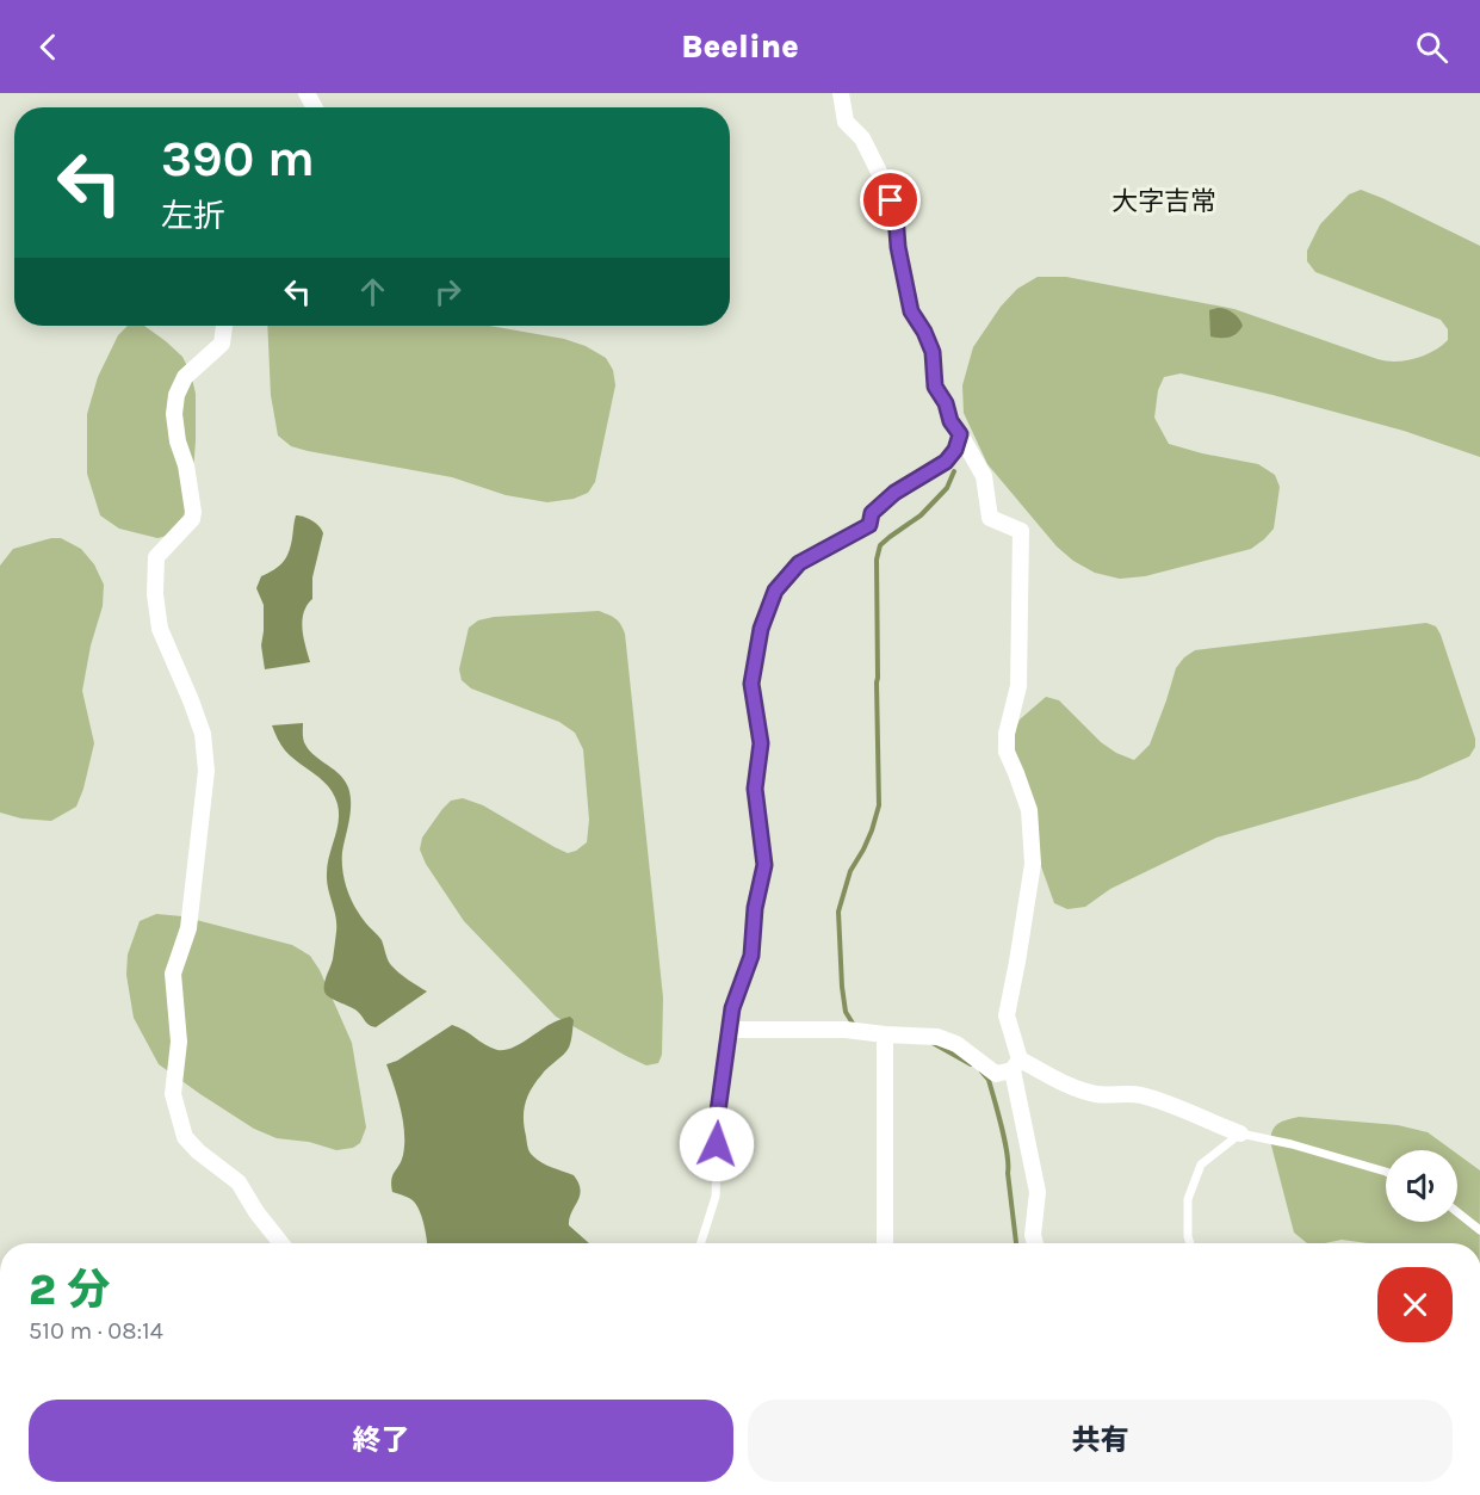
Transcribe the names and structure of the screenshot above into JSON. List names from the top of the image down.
{
  "districts": ["大字吉常"],
  "page": {
    "header": "Beeline",
    "turn": ["390 m", "左折"],
    "heading": ["2 分", "510 m · 08:14"],
    "buttons": ["終了", "共有"]
  }
}
